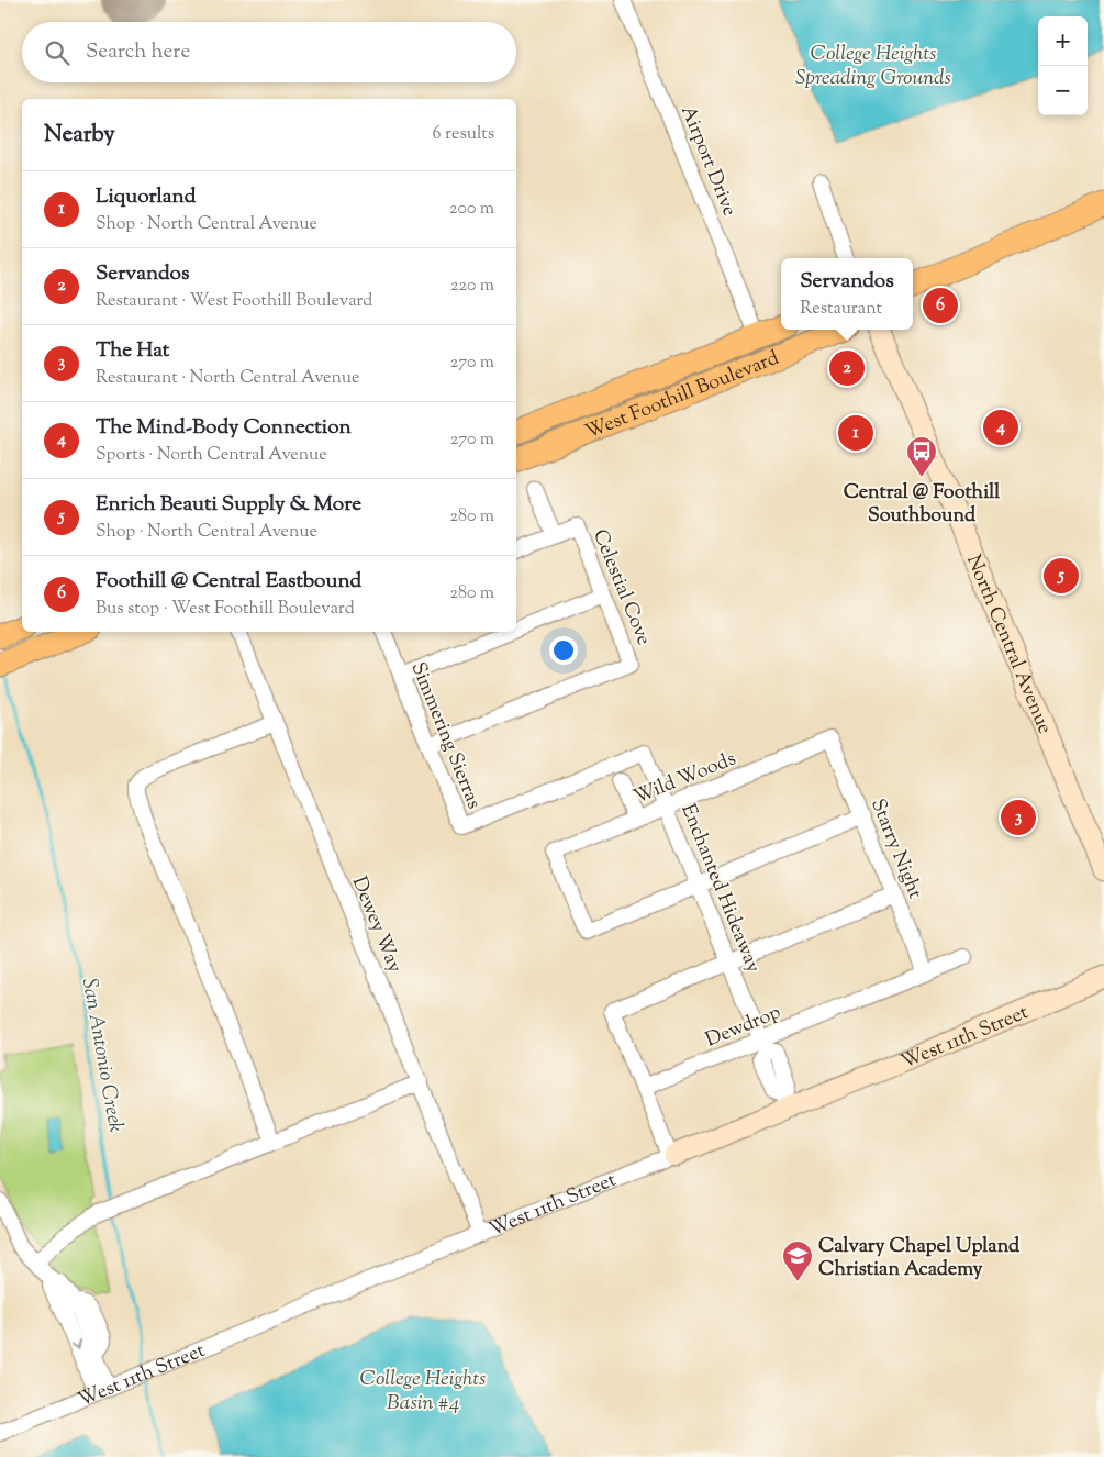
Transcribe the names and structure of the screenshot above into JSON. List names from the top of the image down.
{
  "streets": {
    "main road": ["West Foothill Boulevard", "North Central Avenue", "West 11th Street"],
    "street": [
      "Airport Drive",
      "Celestial Cove",
      "Simmering Sierras",
      "Wild Woods",
      "Starry Night",
      "Enchanted Hideaway",
      "Dewey Way",
      "Dewdrop"
    ]
  },
  "crossings": [
    ["Airport Drive", "West Foothill Boulevard"],
    ["Celestial Cove", "Simmering Sierras"],
    ["Simmering Sierras", "Enchanted Hideaway"],
    ["Wild Woods", "Starry Night"],
    ["Wild Woods", "Enchanted Hideaway"],
    ["Starry Night", "Dewdrop"],
    ["Enchanted Hideaway", "Dewdrop"],
    ["Dewey Way", "West 11th Street"]
  ],
  "water": ["College Heights Spreading Grounds", "San Antonio Creek", "College Heights Basin #4"],
  "places": {
    "bus stop": ["Central @ Foothill Southbound"],
    "school or university": ["Calvary Chapel Upland Christian Academy"]
  },
  "page": {
    "map_buttons": ["+", "−"],
    "search": "Search here",
    "heading": ["Nearby", "6 results"],
    "list": [
      {
        "mark": "1",
        "name": "Liquorland",
        "note": "Shop · North Central Avenue",
        "value": "200 m"
      },
      {
        "mark": "2",
        "name": "Servandos",
        "note": "Restaurant · West Foothill Boulevard",
        "value": "220 m"
      },
      {
        "mark": "3",
        "name": "The Hat",
        "note": "Restaurant · North Central Avenue",
        "value": "270 m"
      },
      {
        "mark": "4",
        "name": "The Mind-Body Connection",
        "note": "Sports · North Central Avenue",
        "value": "270 m"
      },
      {
        "mark": "5",
        "name": "Enrich Beauti Supply & More",
        "note": "Shop · North Central Avenue",
        "value": "280 m"
      },
      {
        "mark": "6",
        "name": "Foothill @ Central Eastbound",
        "note": "Bus stop · West Foothill Boulevard",
        "value": "280 m"
      }
    ],
    "popup": ["Servandos", "Restaurant"],
    "pins": [
      "6",
      "2",
      "4",
      "1",
      "5",
      "3"
    ]
  }
}
